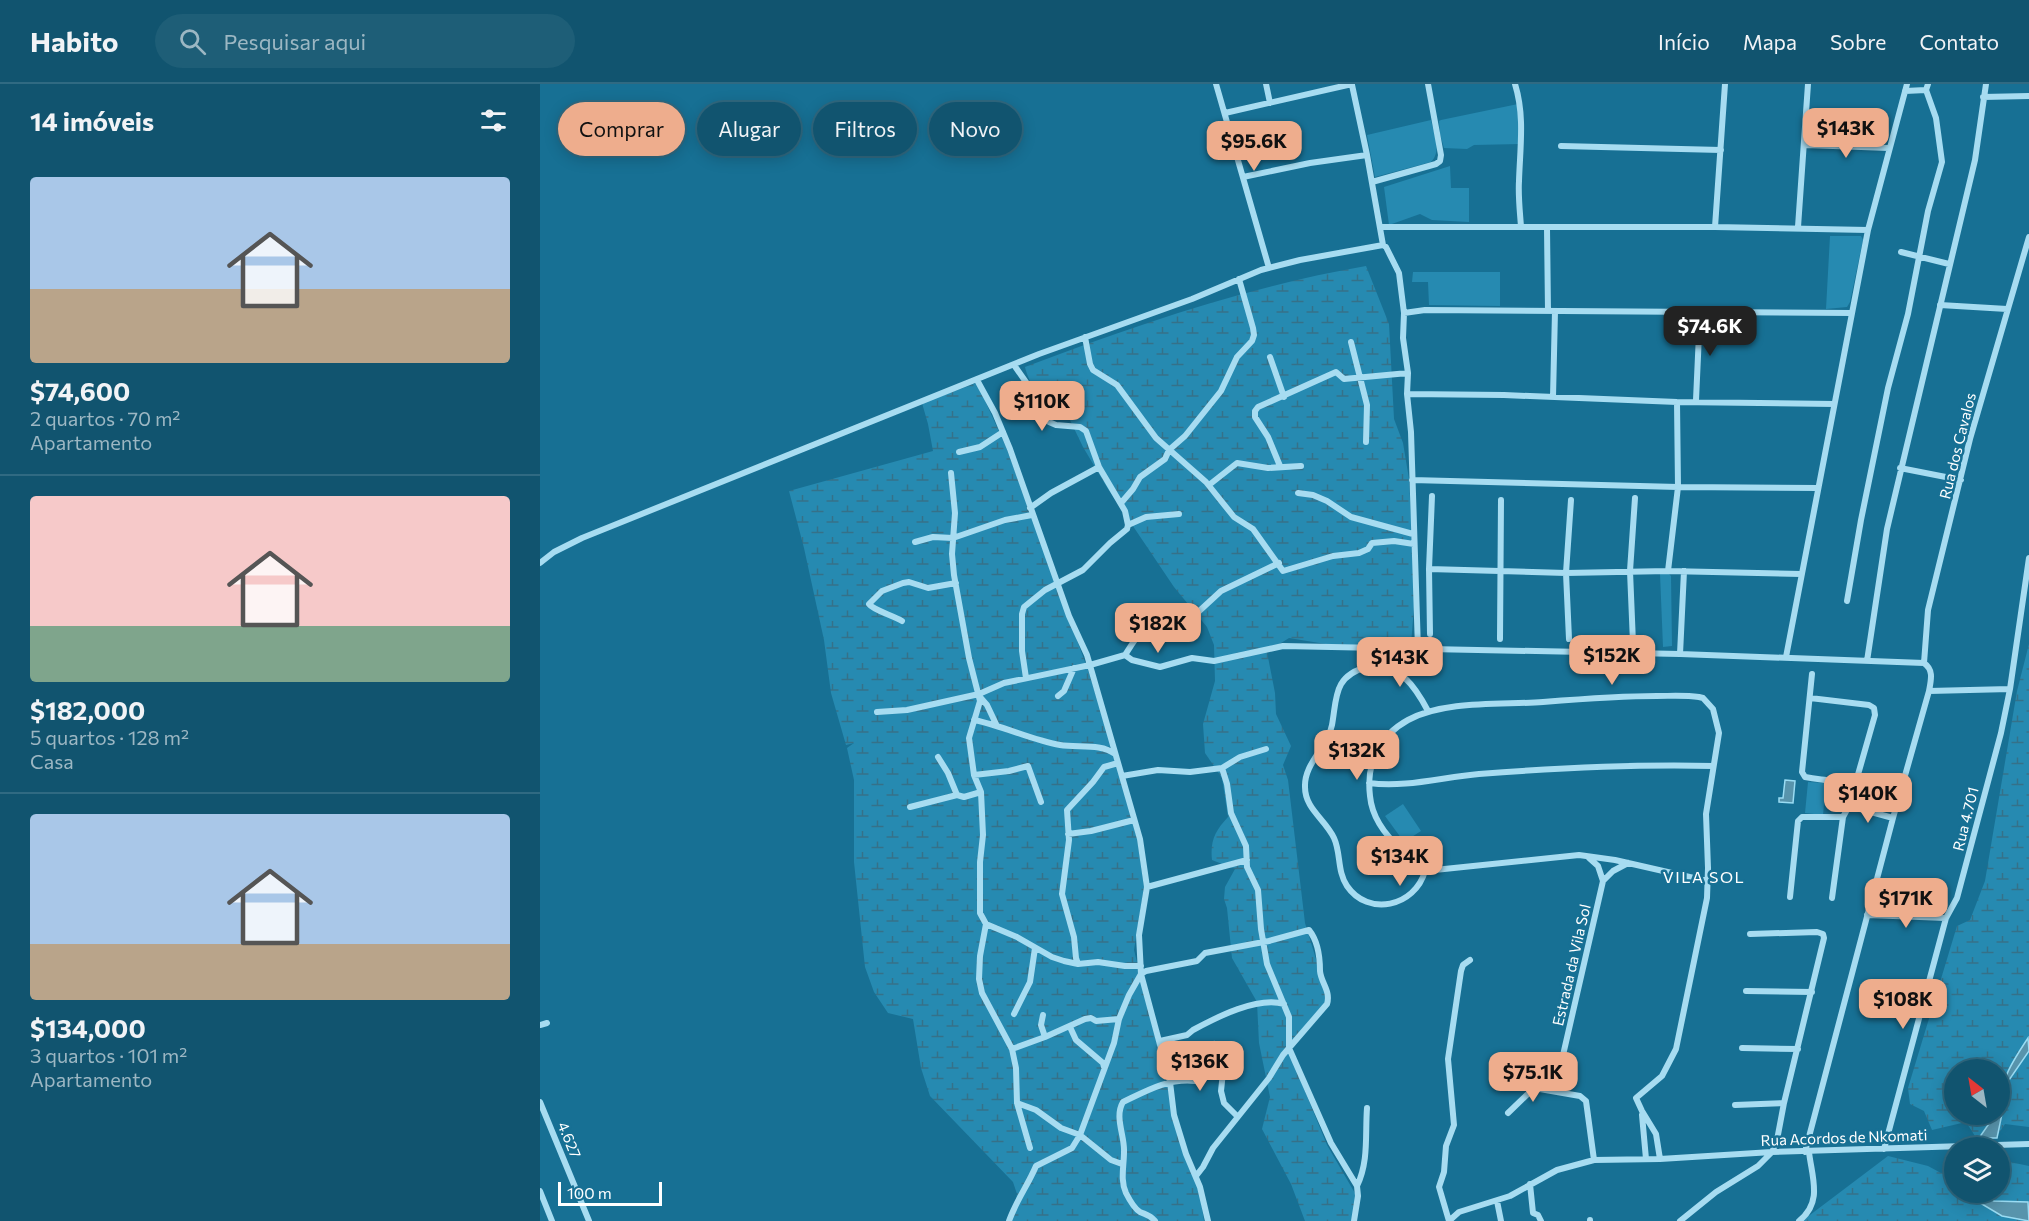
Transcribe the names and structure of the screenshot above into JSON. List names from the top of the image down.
{
  "streets": {
    "street": [
      "Rua dos Cavalos",
      "Rua 4.701",
      "Estrada da Vila Sol",
      "Rua Acordos de Nkomati",
      "4.627"
    ]
  },
  "crossings": [
    ["Rua 4.701", "Rua Acordos de Nkomati"]
  ],
  "districts": ["VILA SOL"],
  "scale_bar": "100 m",
  "north": "top left",
  "page": {
    "header": "Habito",
    "search": "Pesquisar aqui",
    "nav": [
      "Início",
      "Mapa",
      "Sobre",
      "Contato"
    ],
    "heading": "14 imóveis",
    "chip": [
      "Comprar",
      "Alugar",
      "Filtros",
      "Novo"
    ],
    "price": [
      "$143K",
      "$95.6K",
      "$74.6K",
      "$110K",
      "$182K",
      "$152K",
      "$143K",
      "$132K",
      "$140K",
      "$134K",
      "$171K",
      "$108K",
      "$136K",
      "$75.1K"
    ],
    "list": [
      {
        "name": "$74,600",
        "note": "2 quartos · 70 m² · Apartamento"
      },
      {
        "name": "$182,000",
        "note": "5 quartos · 128 m² · Casa"
      },
      {
        "name": "$134,000",
        "note": "3 quartos · 101 m² · Apartamento"
      }
    ],
    "scale": "100 m"
  }
}
